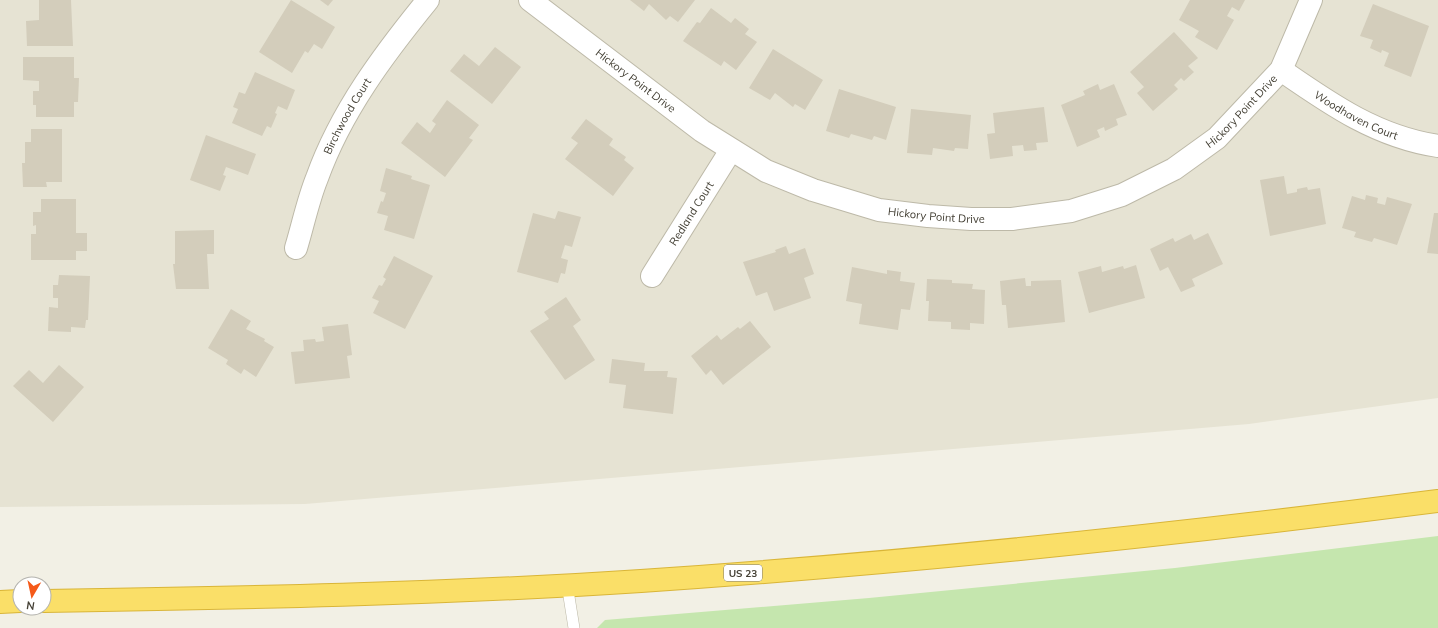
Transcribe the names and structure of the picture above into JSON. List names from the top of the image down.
{
  "streets": {
    "highway": ["US 23"],
    "street": [
      "Hickory Point Drive",
      "Woodhaven Court",
      "Birchwood Court",
      "Redland Court"
    ]
  },
  "crossings": [
    ["Hickory Point Drive", "Woodhaven Court"],
    ["Hickory Point Drive", "Redland Court"]
  ],
  "north": "bottom"
}
